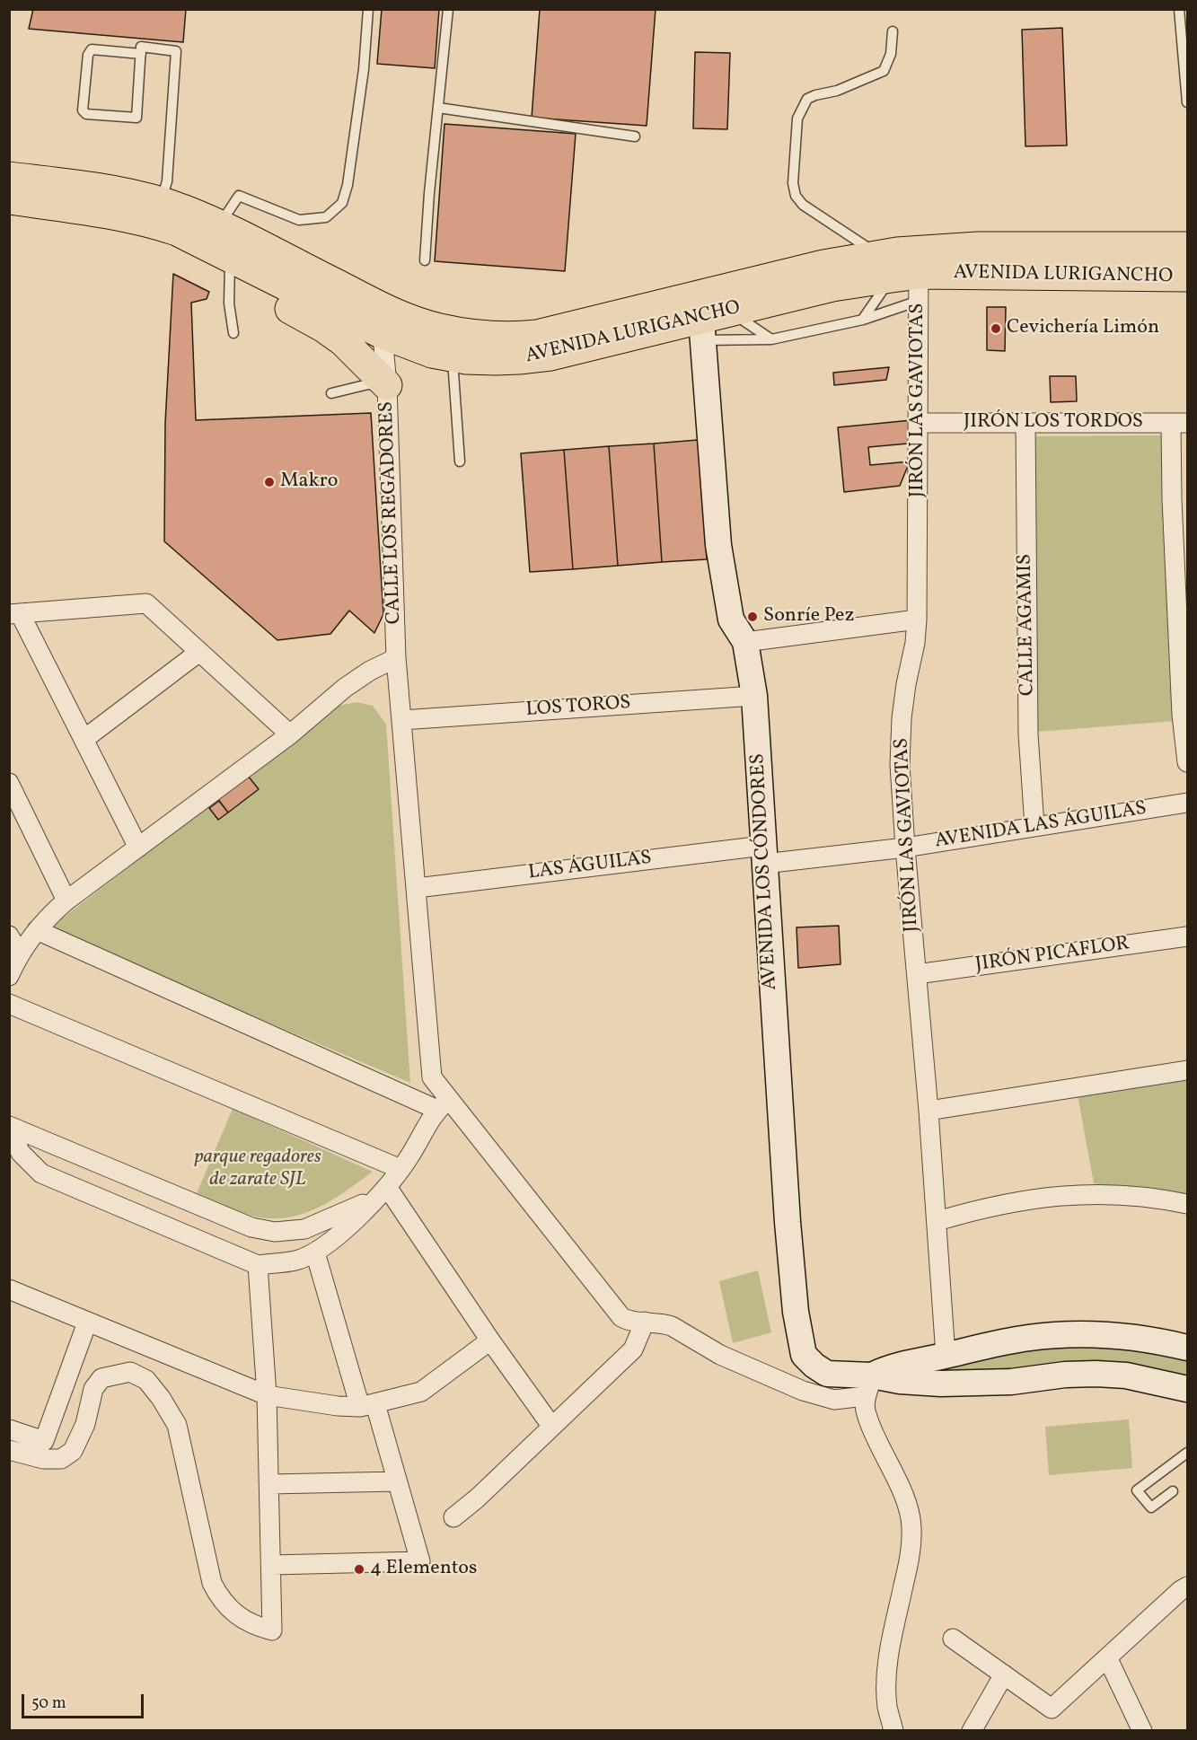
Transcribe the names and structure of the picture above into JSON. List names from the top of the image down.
{
  "streets": {
    "main road": ["AVENIDA LURIGANCHO", "AVENIDA LOS CÓNDORES"],
    "street": [
      "JIRÓN LAS GAVIOTAS",
      "JIRÓN LOS TORDOS",
      "CALLE LOS REGADORES",
      "CALLE AGAMIS",
      "LOS TOROS",
      "AVENIDA LAS ÁGUILAS",
      "LAS ÁGUILAS",
      "JIRÓN PICAFLOR"
    ]
  },
  "crossings": [
    ["AVENIDA LURIGANCHO", "JIRÓN LAS GAVIOTAS"],
    ["AVENIDA LURIGANCHO", "CALLE LOS REGADORES"],
    ["AVENIDA LURIGANCHO", "AVENIDA LOS CÓNDORES"],
    ["JIRÓN LAS GAVIOTAS", "JIRÓN LOS TORDOS"],
    ["JIRÓN LAS GAVIOTAS", "AVENIDA LAS ÁGUILAS"],
    ["JIRÓN LAS GAVIOTAS", "JIRÓN PICAFLOR"],
    ["JIRÓN LOS TORDOS", "CALLE AGAMIS"],
    ["CALLE LOS REGADORES", "LOS TOROS"],
    ["CALLE LOS REGADORES", "LAS ÁGUILAS"],
    ["CALLE LOS REGADORES", "AVENIDA LOS CÓNDORES"],
    ["CALLE AGAMIS", "AVENIDA LAS ÁGUILAS"],
    ["LOS TOROS", "AVENIDA LOS CÓNDORES"],
    ["AVENIDA LAS ÁGUILAS", "LAS ÁGUILAS"],
    ["AVENIDA LAS ÁGUILAS", "AVENIDA LOS CÓNDORES"],
    ["LAS ÁGUILAS", "AVENIDA LOS CÓNDORES"]
  ],
  "parks": ["parque regadores de zarate SJL"],
  "places": [
    "Cevichería Limón",
    "Makro",
    "Sonríe Pez",
    "4 Elementos"
  ],
  "scale_bar": "50 m"
}
